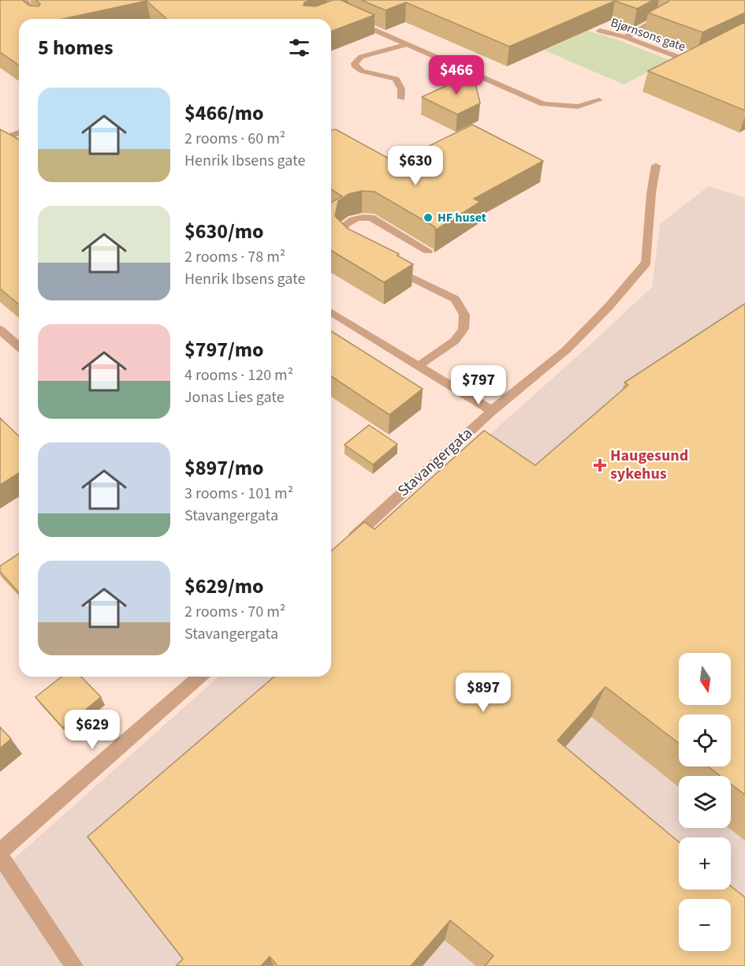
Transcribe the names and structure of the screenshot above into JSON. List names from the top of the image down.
{
  "streets": {
    "street": ["Bjørnsons gate", "Stavangergata"]
  },
  "places": {
    "other": ["HF huset"],
    "health": ["Haugesund sykehus"]
  },
  "north": "bottom",
  "page": {
    "heading": "5 homes",
    "price": [
      "$466",
      "$630",
      "$797",
      "$897",
      "$629"
    ],
    "list": [
      {
        "name": "$466/mo",
        "note": "2 rooms · 60 m² · Henrik Ibsens gate"
      },
      {
        "name": "$630/mo",
        "note": "2 rooms · 78 m² · Henrik Ibsens gate"
      },
      {
        "name": "$797/mo",
        "note": "4 rooms · 120 m² · Jonas Lies gate"
      },
      {
        "name": "$897/mo",
        "note": "3 rooms · 101 m² · Stavangergata"
      },
      {
        "name": "$629/mo",
        "note": "2 rooms · 70 m² · Stavangergata"
      }
    ],
    "map_buttons": ["+", "−"]
  }
}
